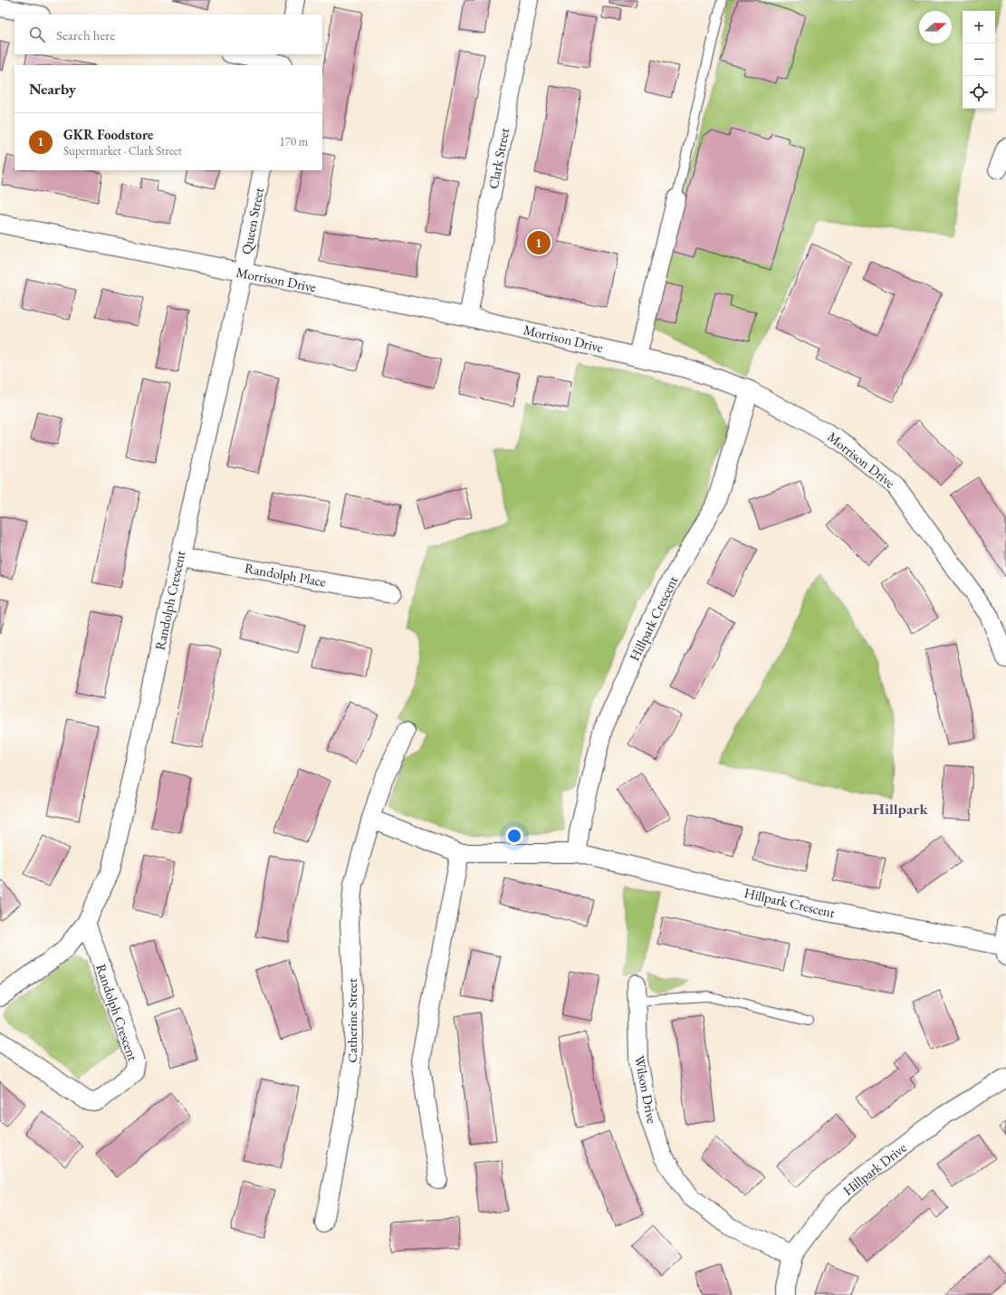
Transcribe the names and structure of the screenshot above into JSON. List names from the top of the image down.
{
  "streets": {
    "street": [
      "Clark Street",
      "Queen Street",
      "Morrison Drive",
      "Randolph Place",
      "Randolph Crescent",
      "Hillpark Crescent",
      "Catherine Street",
      "Wilson Drive",
      "Hillpark Drive"
    ]
  },
  "crossings": [
    ["Clark Street", "Morrison Drive"],
    ["Queen Street", "Morrison Drive"],
    ["Queen Street", "Randolph Crescent"],
    ["Morrison Drive", "Randolph Crescent"],
    ["Morrison Drive", "Hillpark Crescent"],
    ["Randolph Place", "Randolph Crescent"],
    ["Wilson Drive", "Hillpark Drive"]
  ],
  "districts": ["Hillpark"],
  "north": "right",
  "page": {
    "map_buttons": ["+", "−"],
    "search": "Search here",
    "heading": "Nearby",
    "list": [
      {
        "mark": "1",
        "name": "GKR Foodstore",
        "note": "Supermarket · Clark Street",
        "value": "170 m"
      }
    ],
    "pins": "1"
  }
}
